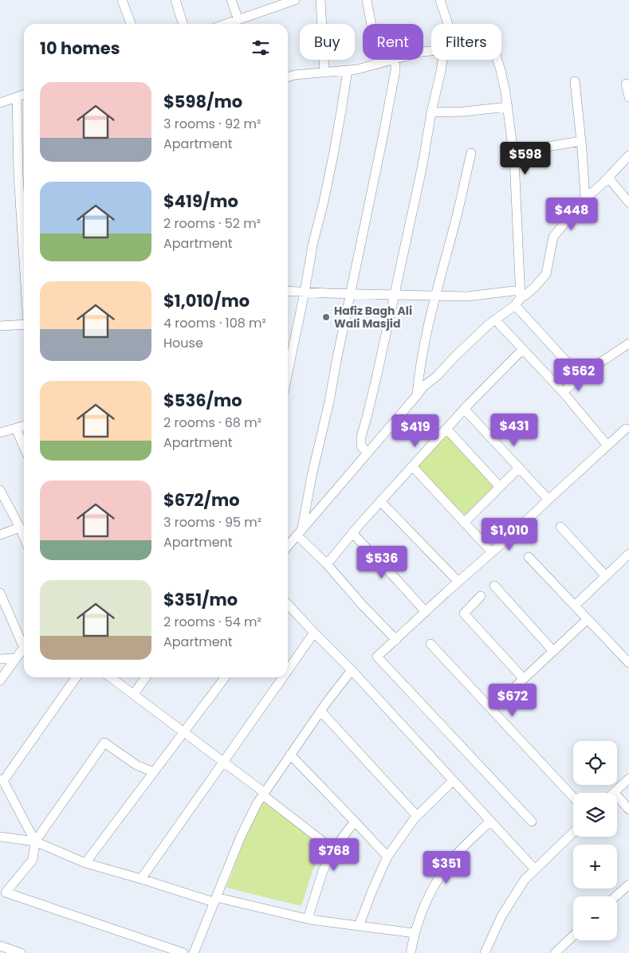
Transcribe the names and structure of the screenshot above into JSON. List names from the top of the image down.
{
  "places": ["Hafiz Bagh Ali Wali Masjid"],
  "page": {
    "chip": ["Buy", "Rent", "Filters"],
    "heading": "10 homes",
    "list": [
      {
        "name": "$598/mo",
        "note": "3 rooms · 92 m² · Apartment"
      },
      {
        "name": "$419/mo",
        "note": "2 rooms · 52 m² · Apartment"
      },
      {
        "name": "$1,010/mo",
        "note": "4 rooms · 108 m² · House"
      },
      {
        "name": "$536/mo",
        "note": "2 rooms · 68 m² · Apartment"
      },
      {
        "name": "$672/mo",
        "note": "3 rooms · 95 m² · Apartment"
      },
      {
        "name": "$351/mo",
        "note": "2 rooms · 54 m² · Apartment"
      }
    ],
    "price": [
      "$598",
      "$448",
      "$562",
      "$431",
      "$419",
      "$1,010",
      "$536",
      "$672",
      "$768",
      "$351"
    ],
    "map_buttons": ["+", "−"]
  }
}
